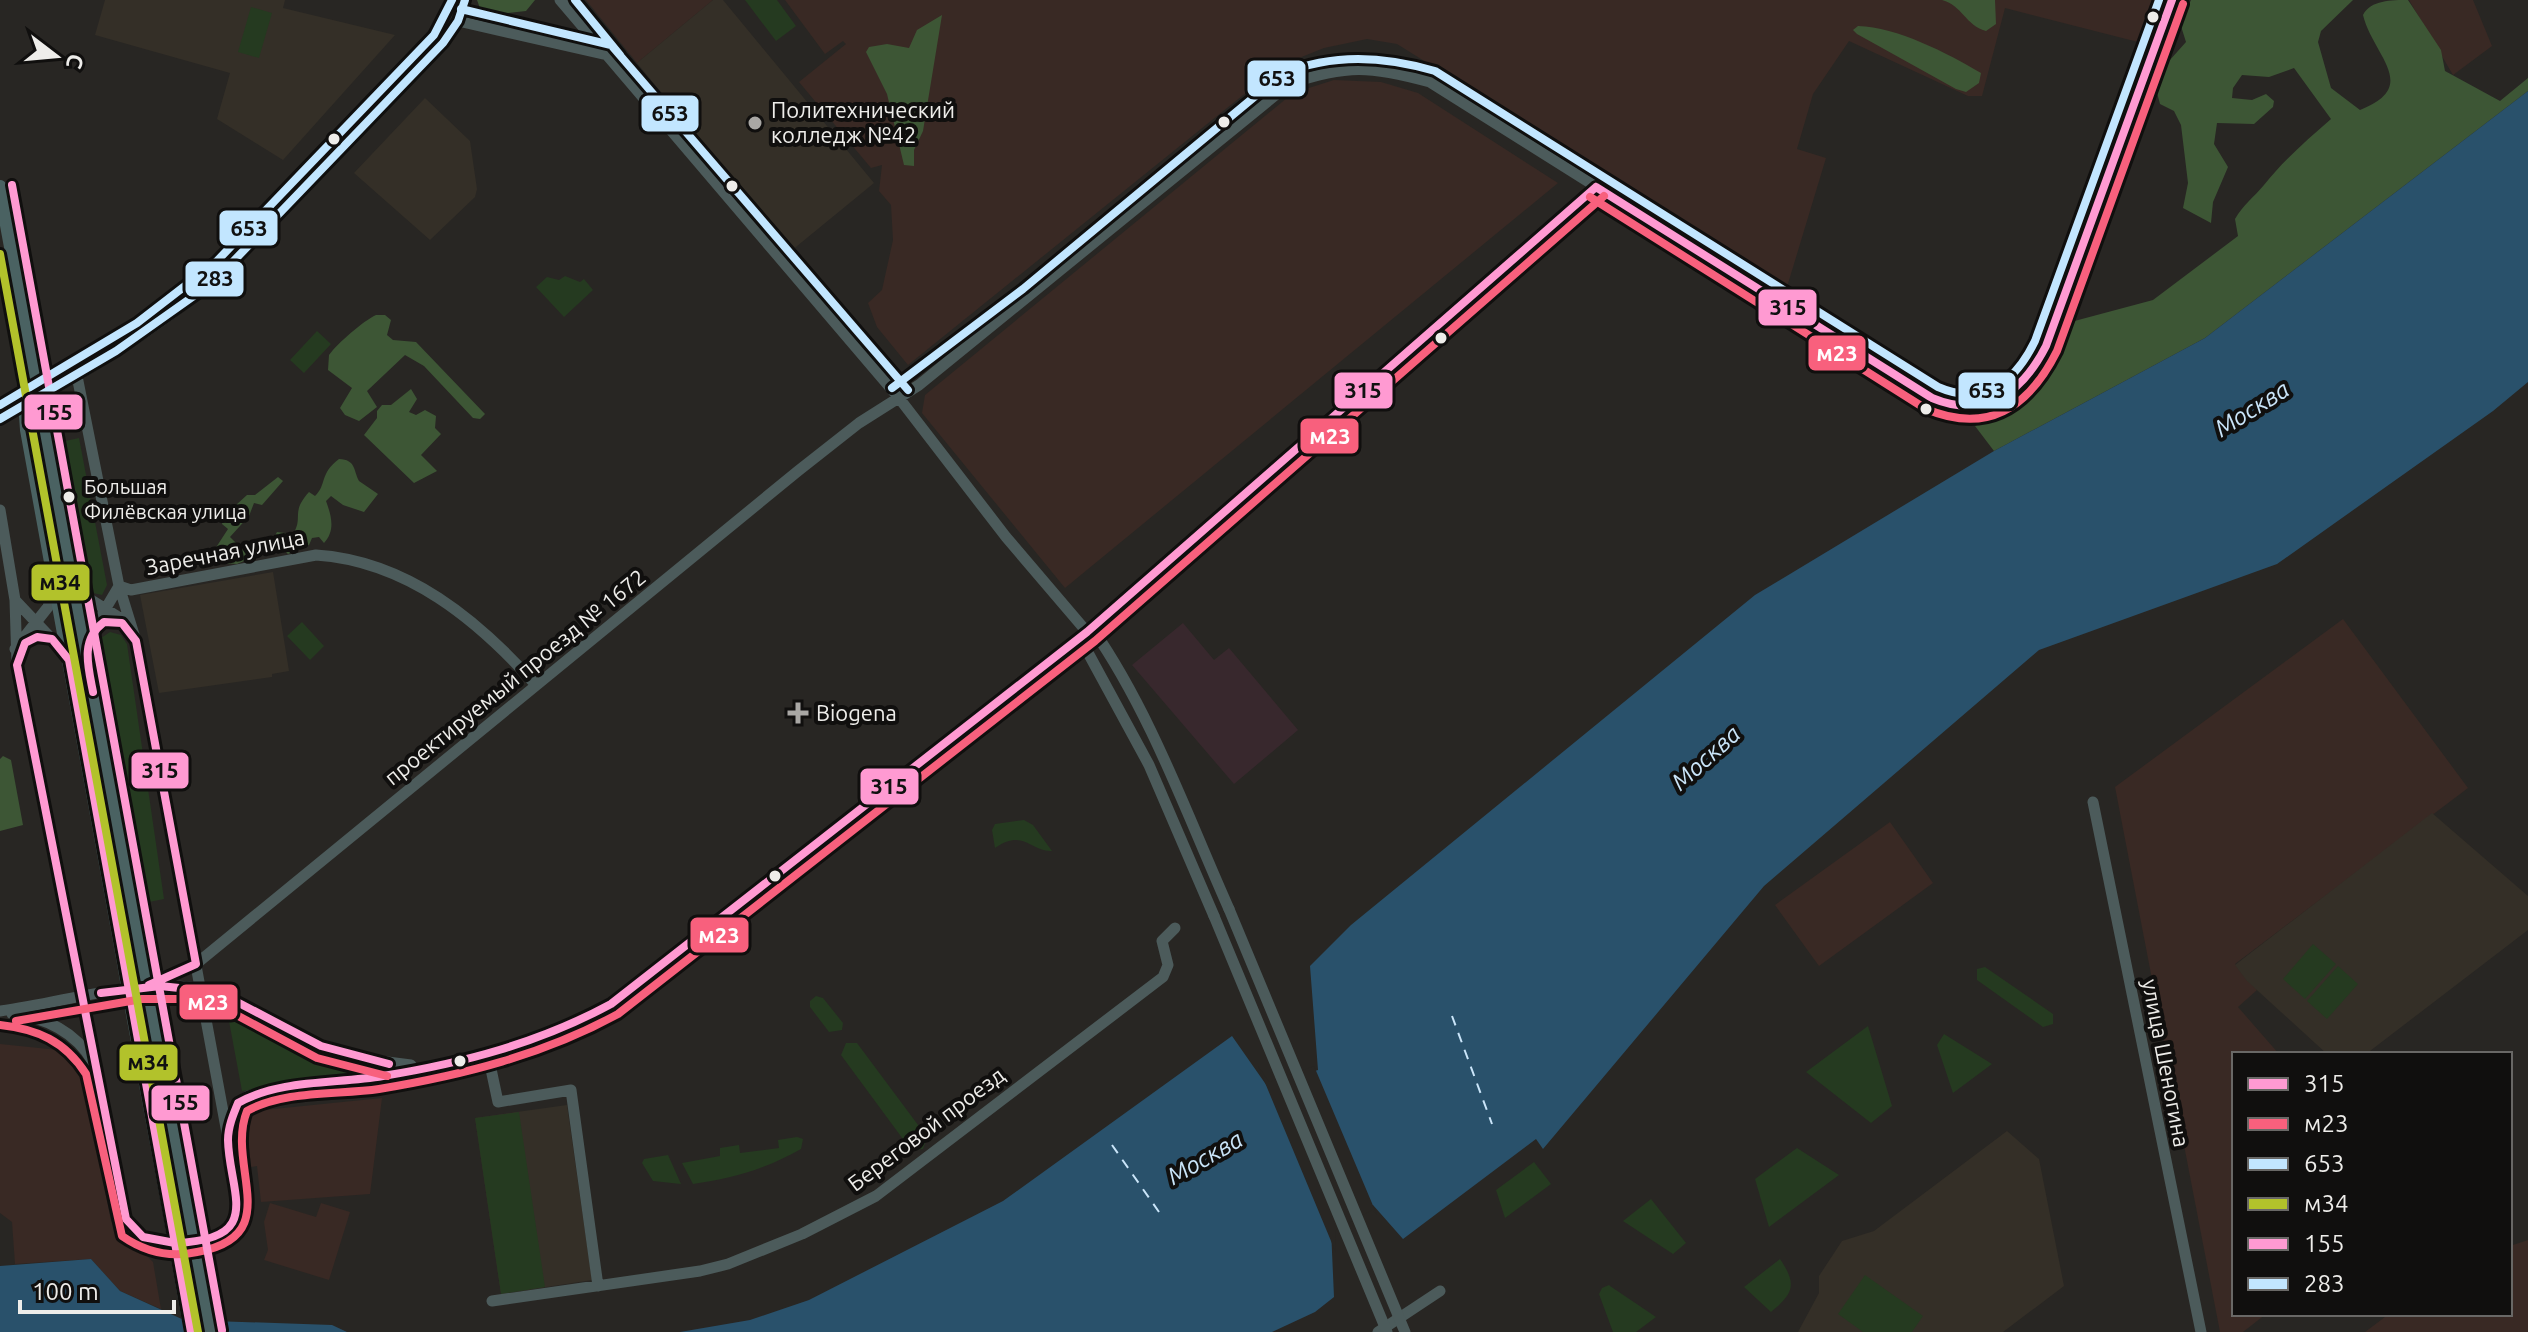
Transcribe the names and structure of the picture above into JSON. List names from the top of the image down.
{
  "streets": {
    "street": [
      "Заречная улица",
      "проектируемый проезд № 1672",
      "улица Шеногина",
      "Береговой проезд"
    ]
  },
  "crossings": [
    ["Заречная улица", "проектируемый проезд № 1672"]
  ],
  "water": ["Москва"],
  "places": {
    "other": ["Политехнический колледж №42", "Большая Филёвская улица"],
    "health": ["Biogena"]
  },
  "lines": [
    "transit line 315",
    "transit line 653",
    "transit line 283",
    "transit line м23",
    "transit line 155",
    "transit line м34"
  ],
  "legend": [
    "315",
    "м23",
    "653",
    "м34",
    "155",
    "283"
  ],
  "scale_bar": "100 m",
  "north": "right"
}
